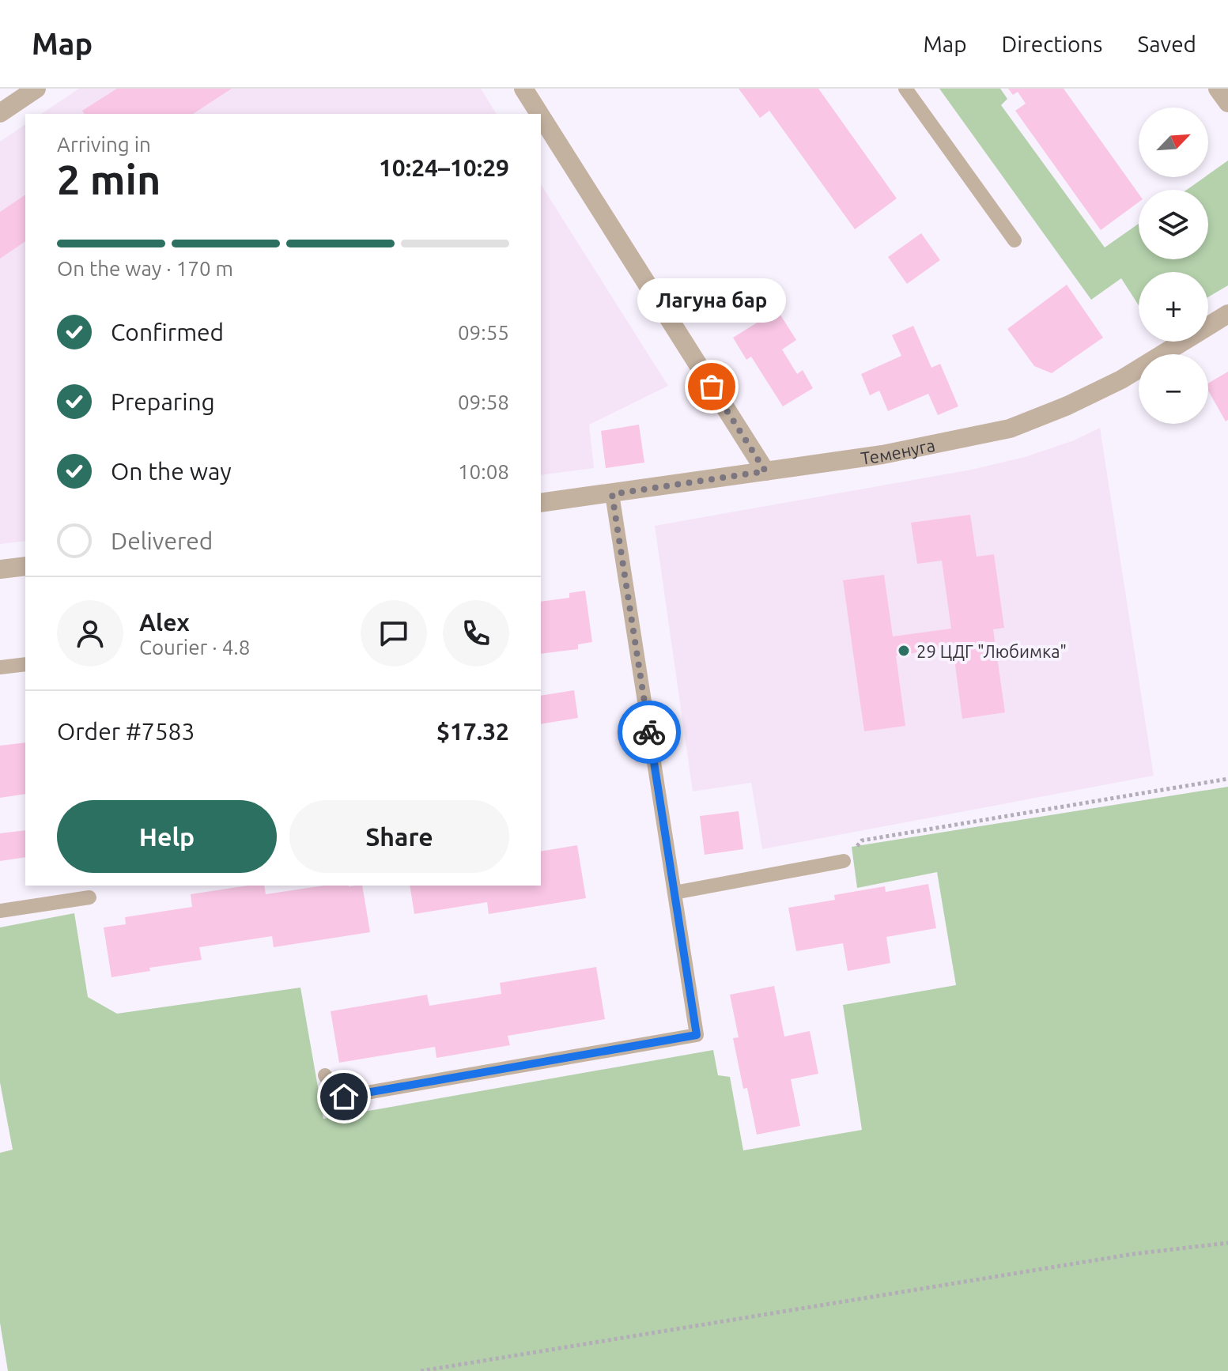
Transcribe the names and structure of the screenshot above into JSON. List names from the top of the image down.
{
  "streets": {
    "street": ["Теменуга"]
  },
  "places": ["Лагуна бар", "29 ЦДГ \"Любимка\""],
  "north": "top right",
  "page": {
    "header": "Map",
    "nav": ["Map", "Directions", "Saved"],
    "map_buttons": ["+", "−"],
    "heading": ["2 min", "Arriving in", "10:24–10:29"],
    "panel": [
      "Alex",
      "Courier · 4.8",
      "Order #7583",
      "$17.32"
    ],
    "bar": "On the way · 170 m",
    "bubble": "Лагуна бар",
    "list": [
      ["Confirmed", "09:55"],
      ["Preparing", "09:58"],
      ["On the way", "10:08"],
      "Delivered"
    ],
    "buttons": ["Help", "Share"]
  }
}
